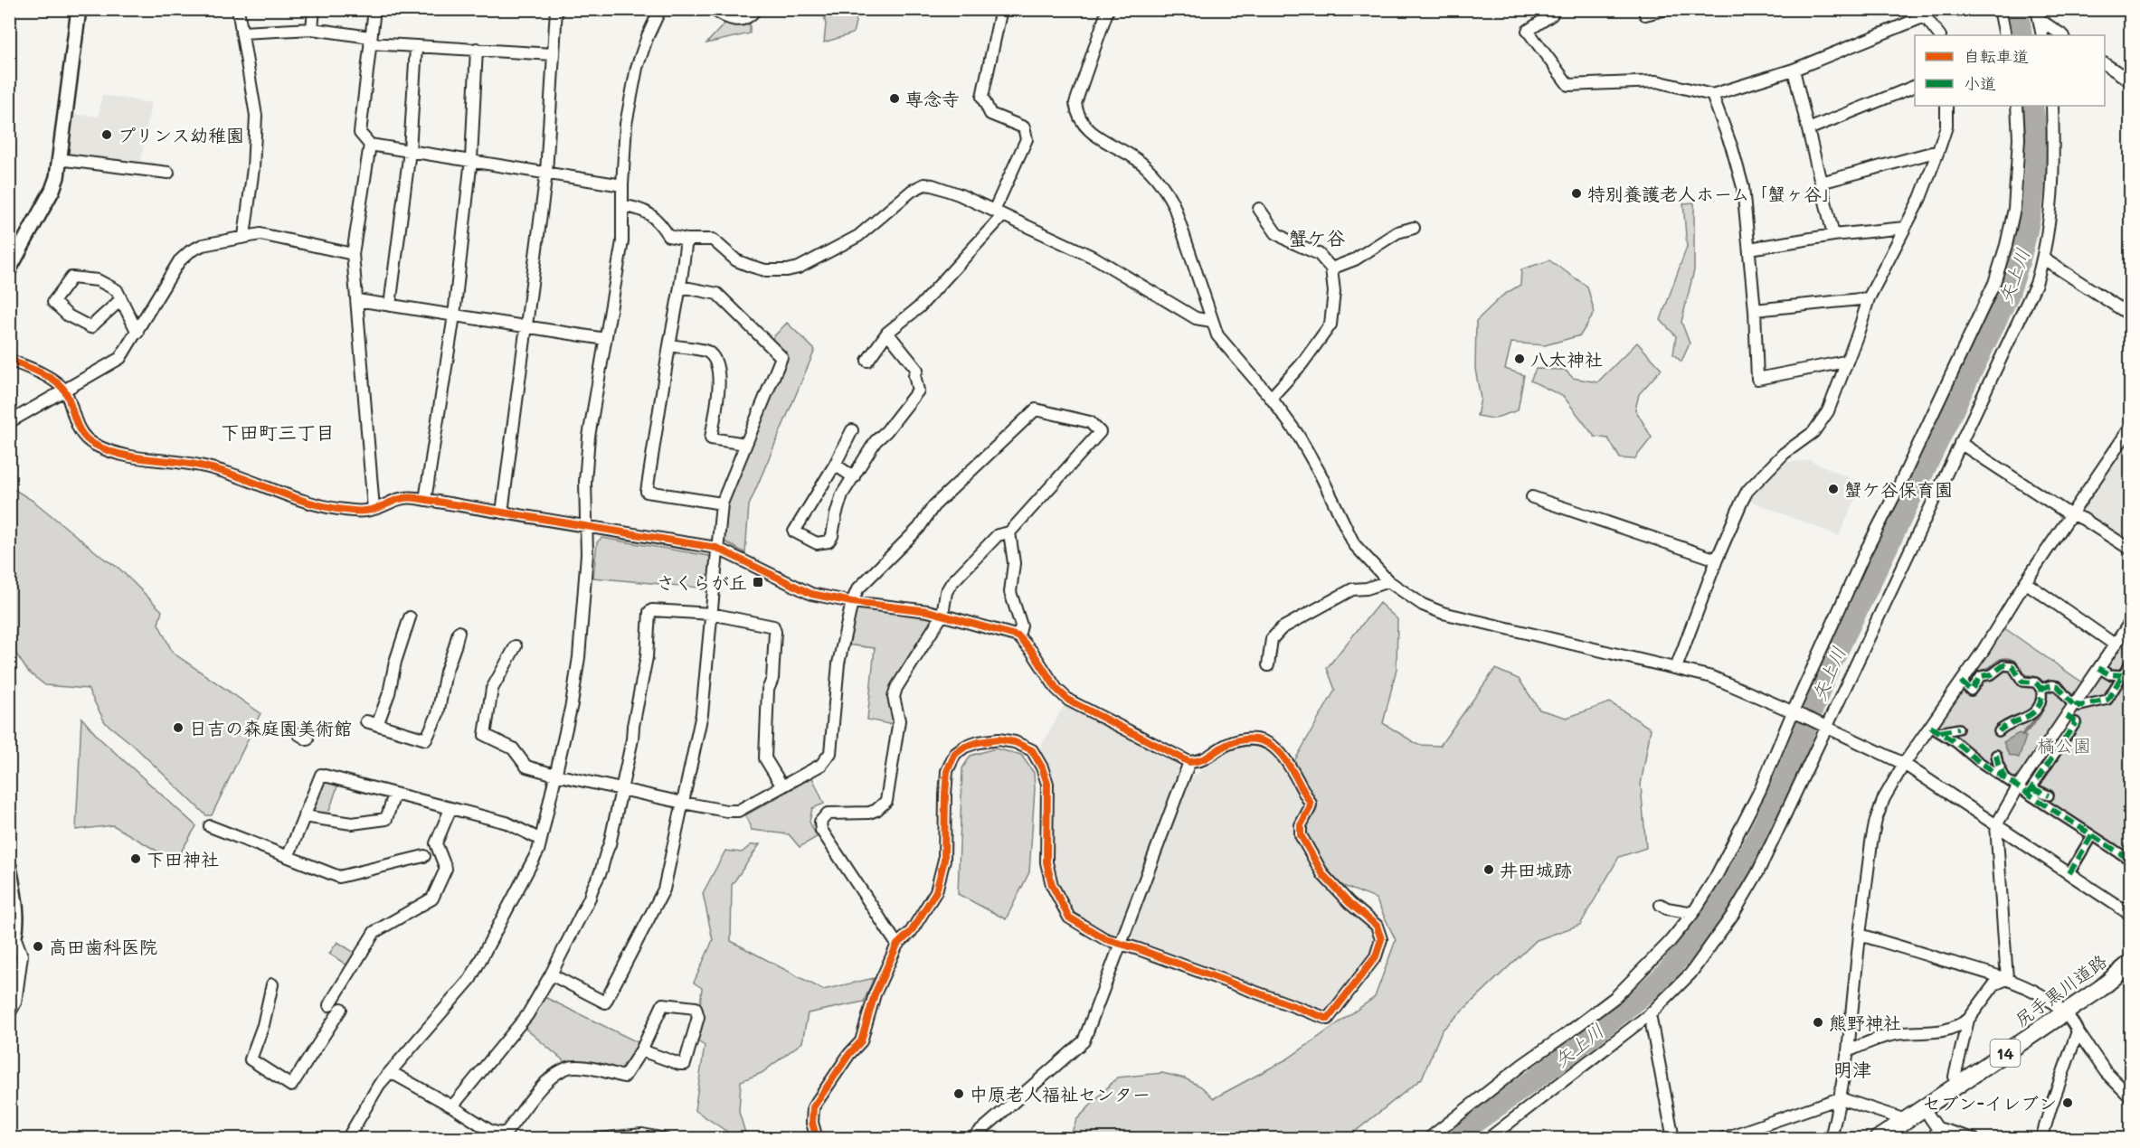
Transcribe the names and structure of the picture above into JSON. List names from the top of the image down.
{
  "streets": {
    "main road": ["尻手黒川道路", "14"]
  },
  "districts": ["蟹ケ谷", "下田町三丁目", "明津"],
  "water": ["矢上川"],
  "parks": ["橘公園"],
  "places": {
    "other": [
      "専念寺",
      "プリンス幼稚園",
      "特別養護老人ホーム「蟹ヶ谷」",
      "八太神社",
      "蟹ケ谷保育園",
      "日吉の森庭園美術館",
      "下田神社",
      "井田城跡",
      "高田歯科医院",
      "熊野神社",
      "中原老人福祉センター",
      "セブン-イレブン"
    ],
    "transit": ["さくらが丘"]
  },
  "legend": ["自転車道", "小道"]
}
